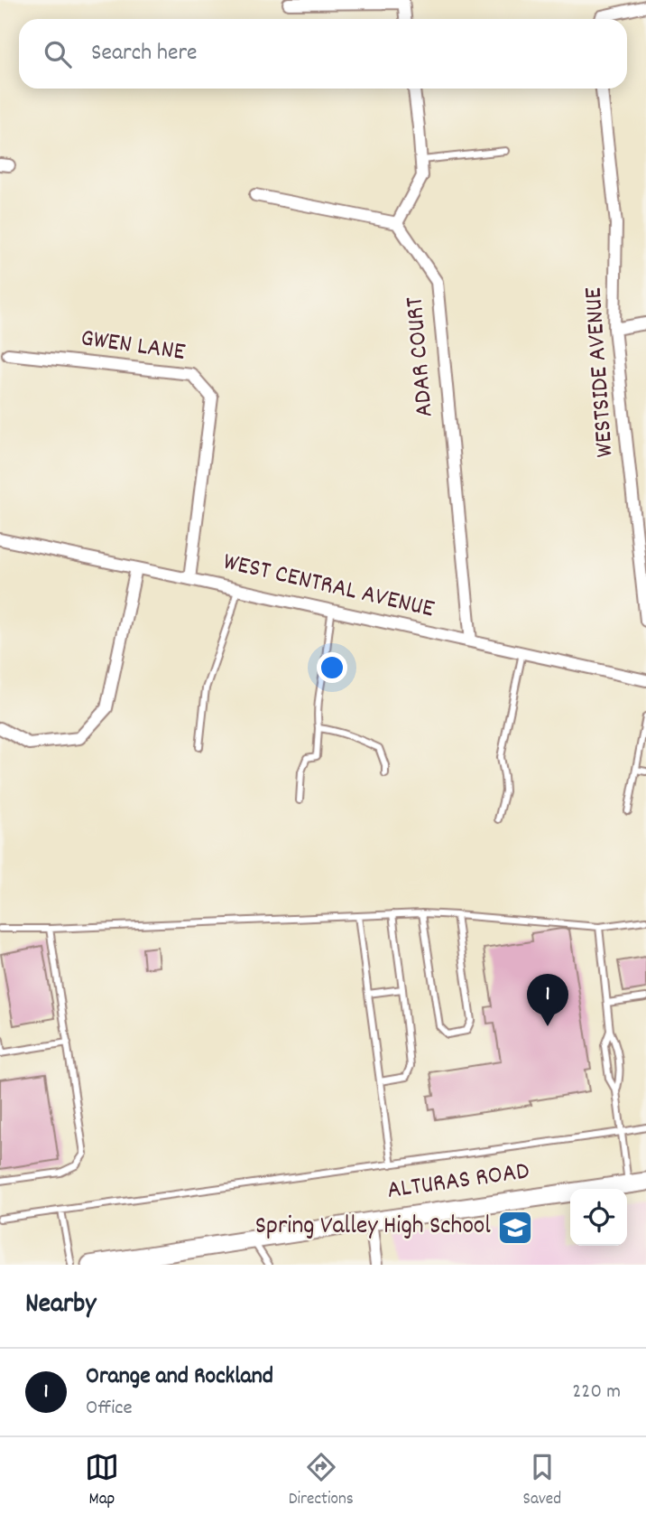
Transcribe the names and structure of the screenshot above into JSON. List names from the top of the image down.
{
  "streets": {
    "main road": ["ALTURAS ROAD"],
    "street": [
      "GWEN LANE",
      "ADAR COURT",
      "WESTSIDE AVENUE",
      "WEST CENTRAL AVENUE"
    ]
  },
  "crossings": [
    ["GWEN LANE", "WEST CENTRAL AVENUE"],
    ["ADAR COURT", "WEST CENTRAL AVENUE"]
  ],
  "places": {
    "school or university": ["Spring Valley High School"]
  },
  "page": {
    "search": "Search here",
    "pins": "1",
    "heading": "Nearby",
    "list": [
      {
        "mark": "1",
        "name": "Orange and Rockland",
        "note": "Office",
        "value": "220 m"
      }
    ],
    "nav": ["Map", "Directions", "Saved"]
  }
}
